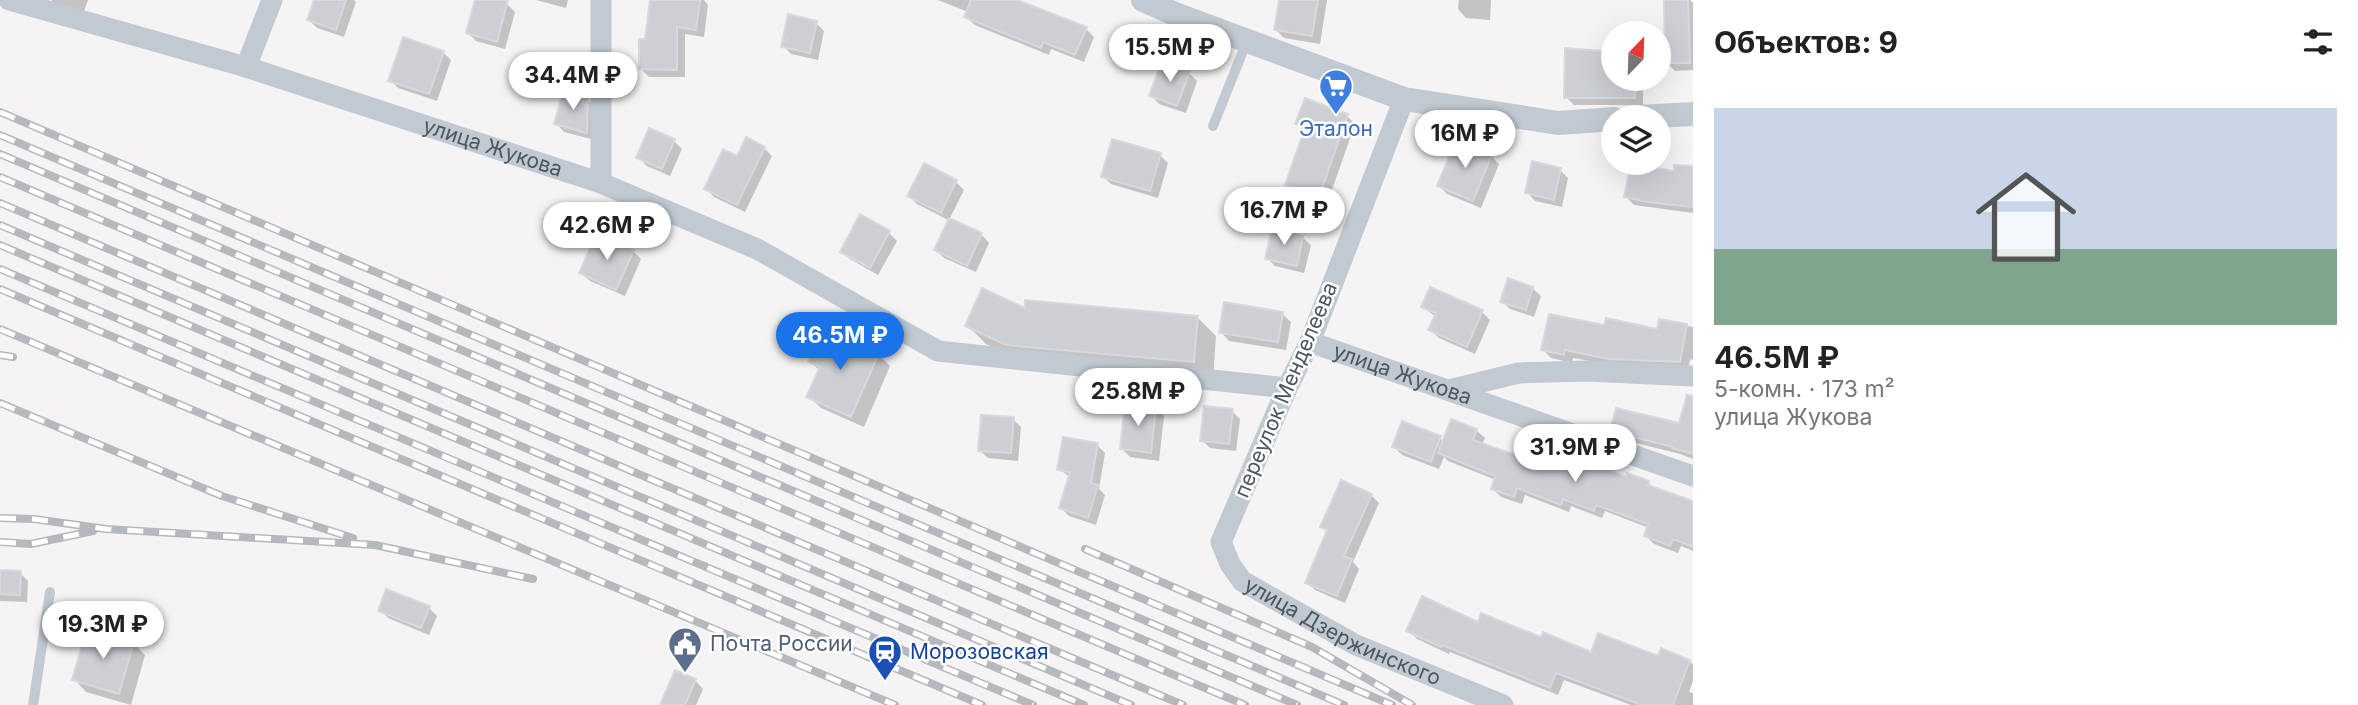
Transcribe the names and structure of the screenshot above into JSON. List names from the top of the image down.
{
  "streets": {
    "street": ["улица Жукова", "переулок Менделеева", "улица Дзержинского"]
  },
  "crossings": [
    ["улица Жукова", "переулок Менделеева"],
    ["переулок Менделеева", "улица Дзержинского"]
  ],
  "places": {
    "supermarket": ["Эталон"],
    "public building": ["Почта России"],
    "station": ["Морозовская"]
  },
  "north": "top right",
  "page": {
    "heading": "Объектов: 9",
    "price": [
      "15.5M ₽",
      "34.4M ₽",
      "16M ₽",
      "16.7M ₽",
      "42.6M ₽",
      "46.5M ₽",
      "25.8M ₽",
      "31.9M ₽",
      "19.3M ₽"
    ],
    "list": [
      {
        "name": "46.5M ₽",
        "note": "5-комн. · 173 m² · улица Жукова"
      }
    ]
  }
}
